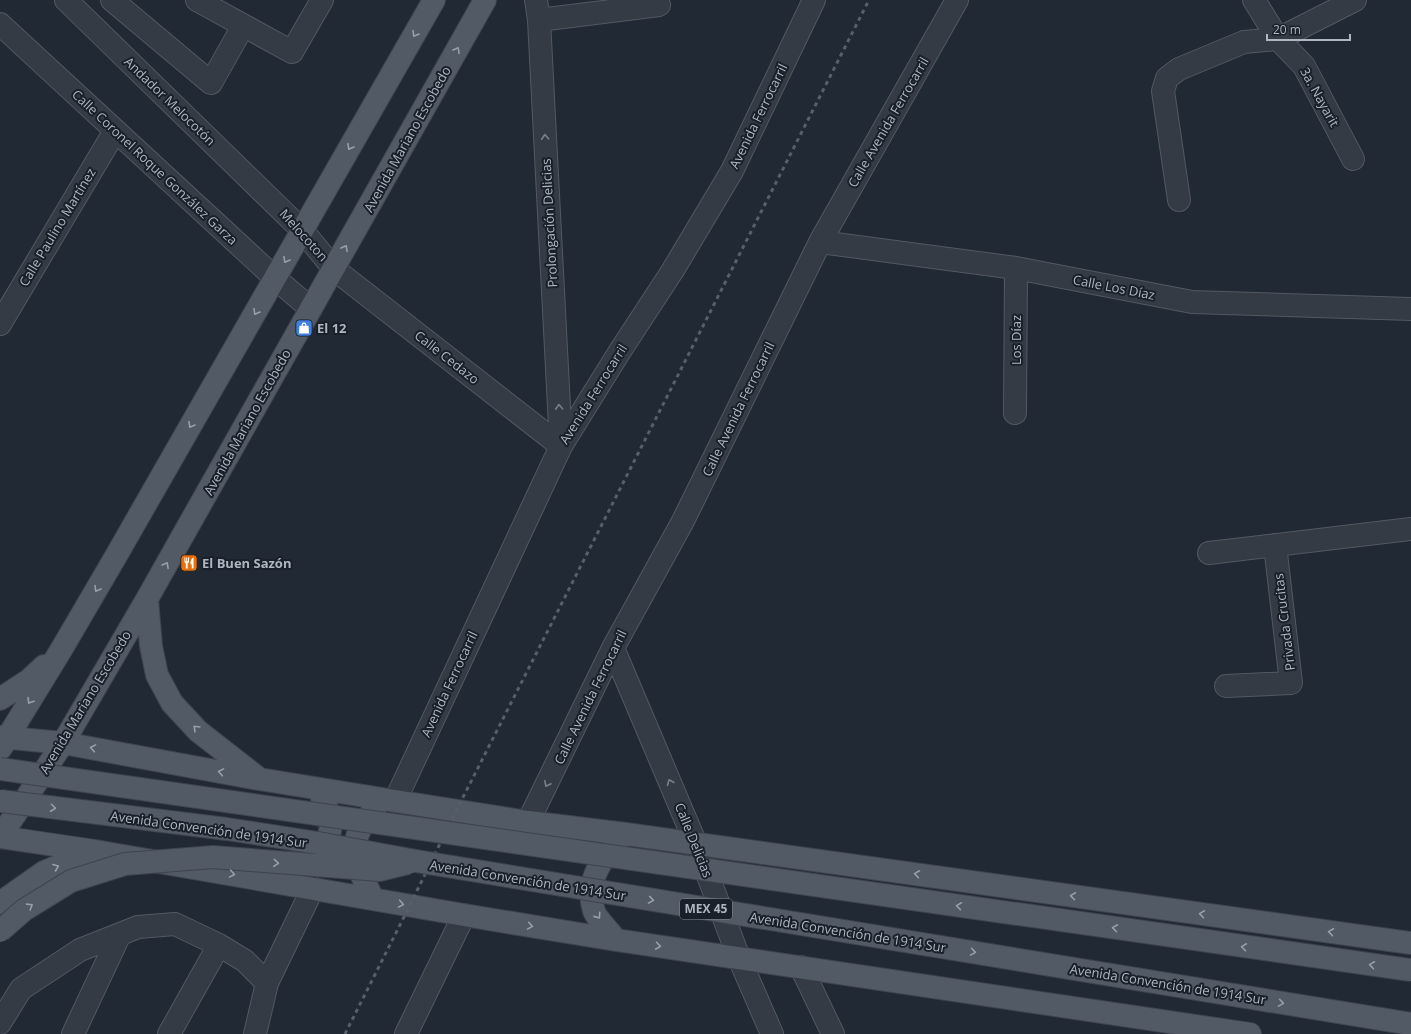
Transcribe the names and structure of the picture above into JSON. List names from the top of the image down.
{
  "streets": {
    "main road": ["Avenida Mariano Escobedo", "Avenida Convención de 1914 Sur", "MEX 45"],
    "street": [
      "3a. Nayarit",
      "Andador Melocotón",
      "Avenida Ferrocarril",
      "Calle Avenida Ferrocarril",
      "Calle Coronel Roque González Garza",
      "Prolongación Delicias",
      "Calle Paulino Martínez",
      "Melocoton",
      "Calle Los Díaz",
      "Los Díaz",
      "Calle Cedazo",
      "Privada Crucitas",
      "Calle Delicias"
    ]
  },
  "crossings": [
    ["Andador Melocotón", "Melocoton"],
    ["Avenida Ferrocarril", "Prolongación Delicias"],
    ["Avenida Ferrocarril", "Calle Cedazo"],
    ["Calle Avenida Ferrocarril", "Calle Los Díaz"],
    ["Calle Avenida Ferrocarril", "Calle Delicias"],
    ["Avenida Mariano Escobedo", "Calle Coronel Roque González Garza"],
    ["Avenida Mariano Escobedo", "Melocoton"],
    ["Avenida Mariano Escobedo", "Calle Cedazo"],
    ["Calle Coronel Roque González Garza", "Calle Paulino Martínez"],
    ["Prolongación Delicias", "Calle Cedazo"],
    ["Melocoton", "Calle Cedazo"],
    ["Calle Los Díaz", "Los Díaz"]
  ],
  "one_way": ["Prolongación Delicias", "Calle Delicias"],
  "places": {
    "shop": ["El 12"],
    "restaurant": ["El Buen Sazón"]
  },
  "scale_bar": "20 m"
}
